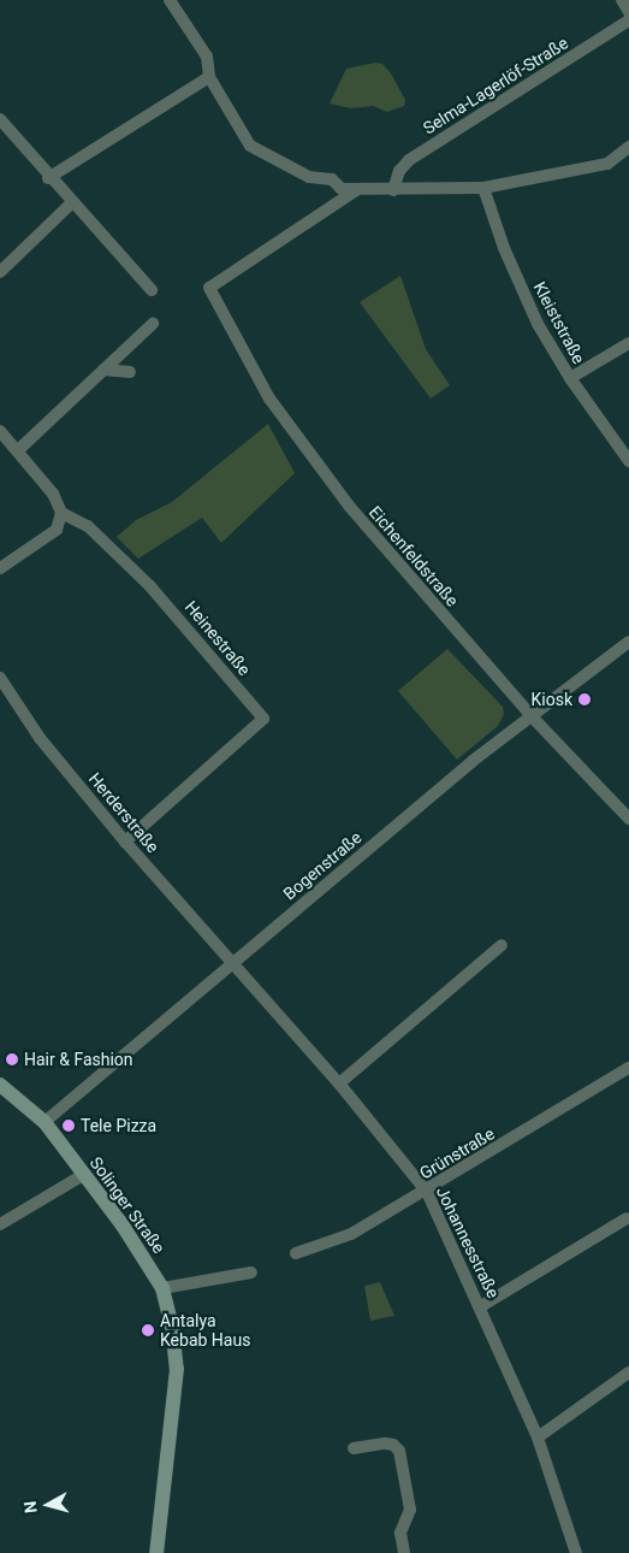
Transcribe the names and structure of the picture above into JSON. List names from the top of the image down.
{
  "streets": {
    "main road": ["Solinger Straße"],
    "street": [
      "Selma-Lagerlöf-Straße",
      "Kleiststraße",
      "Eichenfeldstraße",
      "Heinestraße",
      "Herderstraße",
      "Bogenstraße",
      "Grünstraße",
      "Johannesstraße"
    ]
  },
  "crossings": [
    ["Eichenfeldstraße", "Bogenstraße"],
    ["Heinestraße", "Herderstraße"],
    ["Herderstraße", "Bogenstraße"],
    ["Herderstraße", "Johannesstraße"],
    ["Bogenstraße", "Solinger Straße"],
    ["Bogenstraße", "Johannesstraße"],
    ["Grünstraße", "Johannesstraße"]
  ],
  "places": [
    "Kiosk",
    "Hair & Fashion",
    "Tele Pizza",
    "Antalya Kebab Haus"
  ],
  "north": "left"
}
